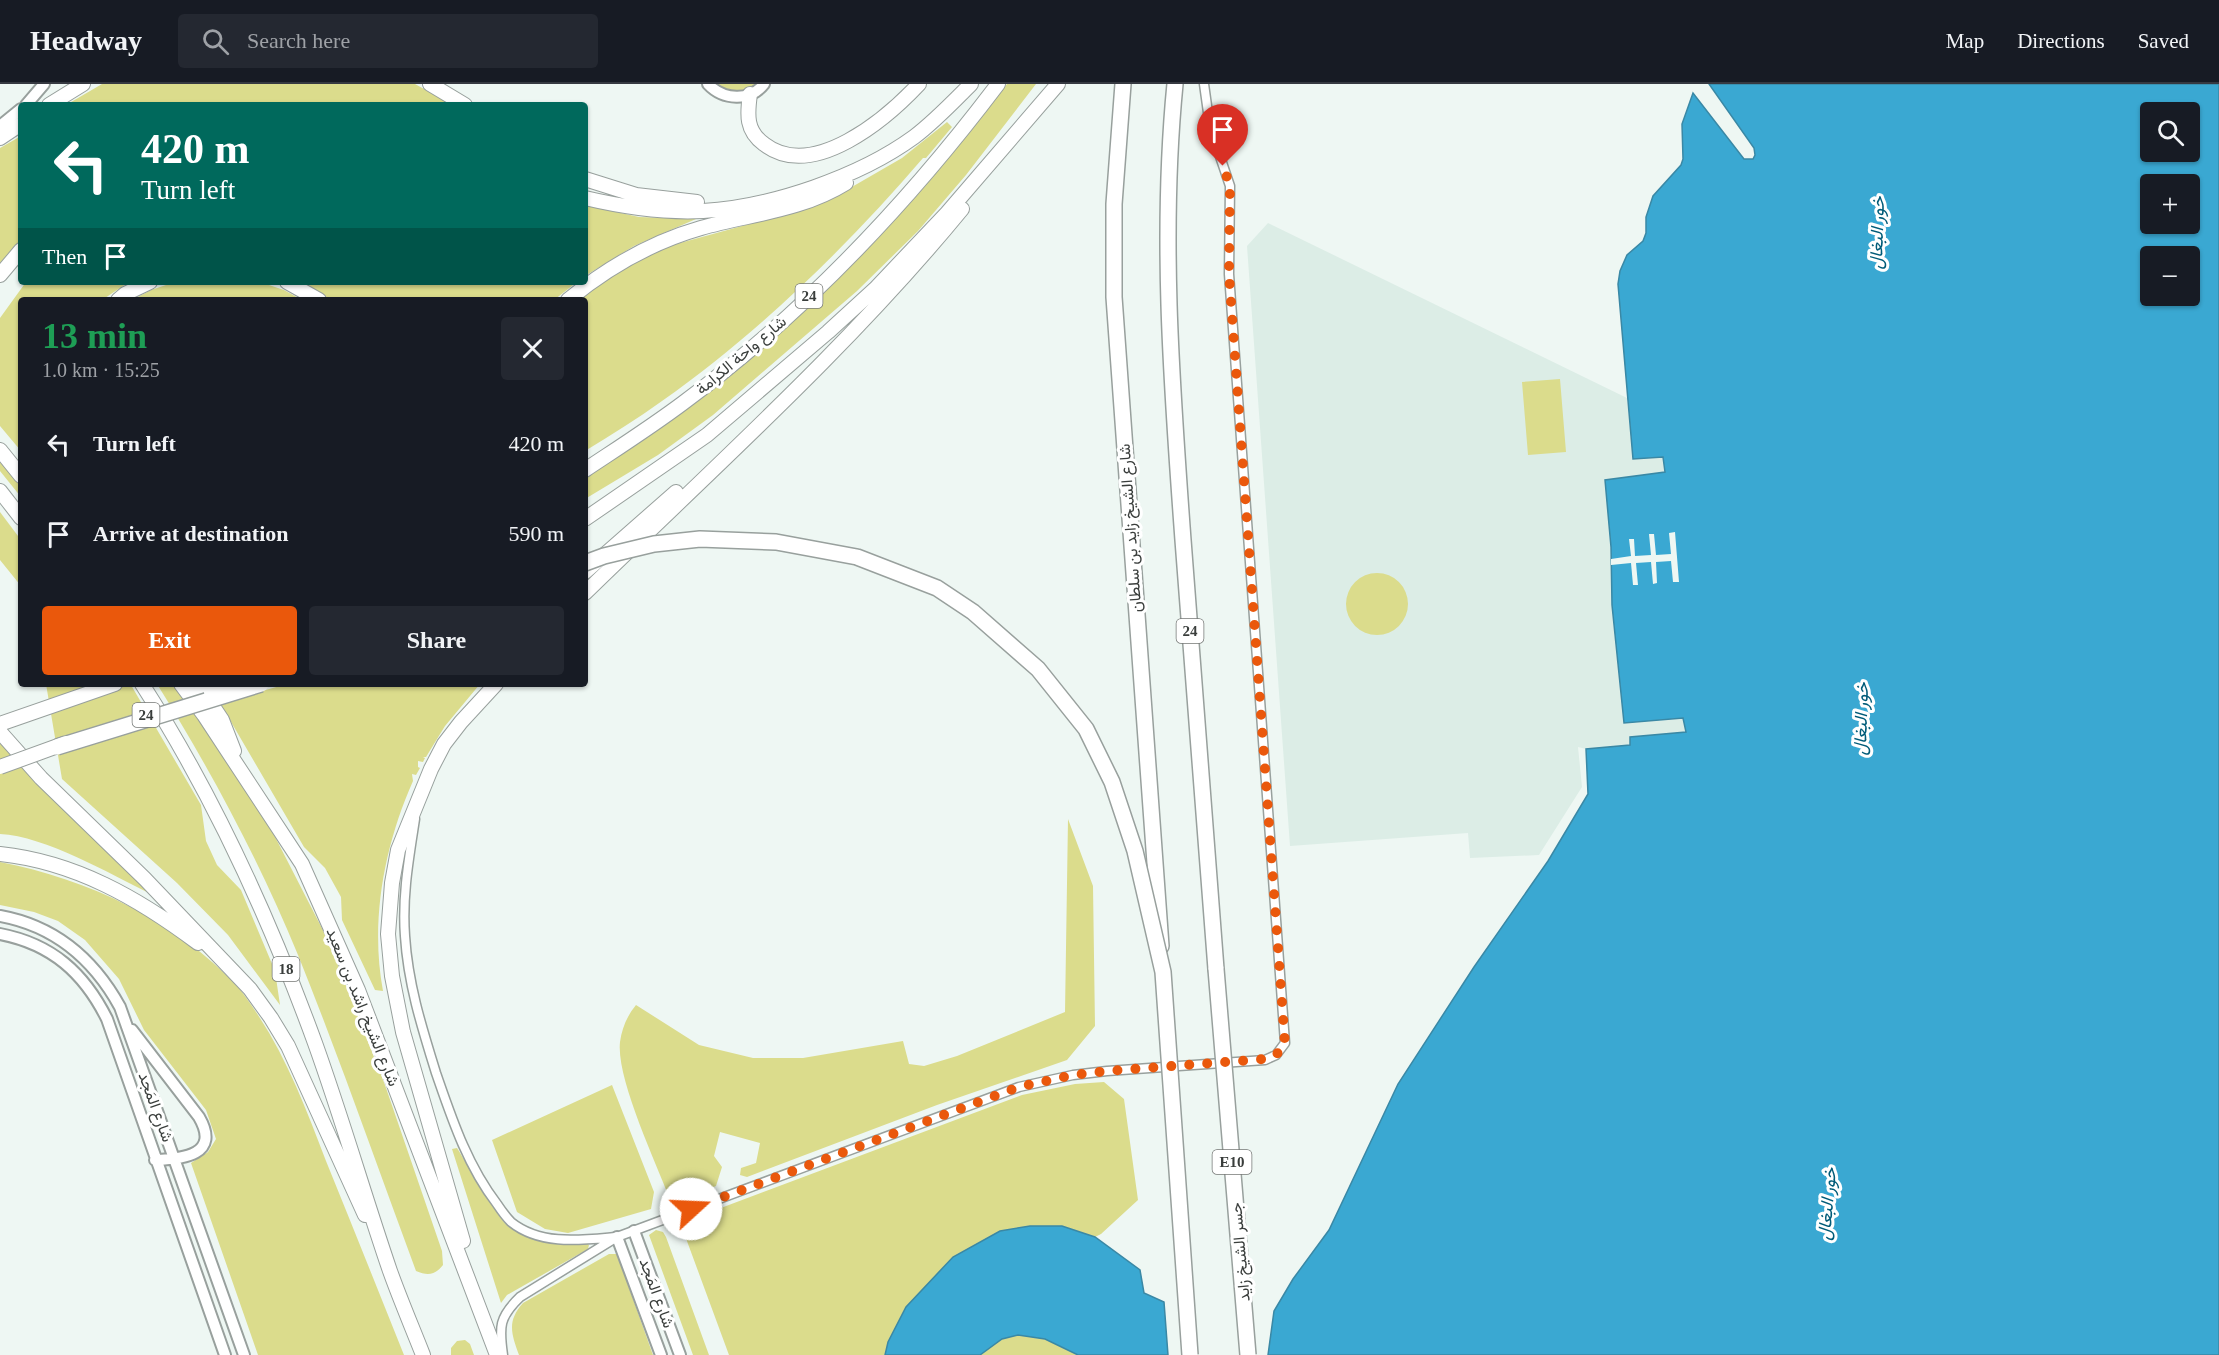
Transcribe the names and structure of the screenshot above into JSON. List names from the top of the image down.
{
  "streets": {
    "highway": [
      "24",
      "شارع واحة الكرامة",
      "شارع الشيخ زايد بن سلطان",
      "18",
      "شارع الشيخ راشد بن سعيد",
      "E10",
      "جسر الشيخ زايد"
    ],
    "street": ["شارع المَجد"]
  },
  "crossings": [
    ["24", "جسر الشيخ زايد"]
  ],
  "water": ["خور البغال"],
  "page": {
    "header": "Headway",
    "search": "Search here",
    "nav": ["Map", "Directions", "Saved"],
    "map_buttons": ["+", "−"],
    "turn": ["420 m", "Turn left"],
    "then": "Then",
    "heading": ["13 min", "1.0 km · 15:25"],
    "list": [
      {
        "name": "Turn left",
        "value": "420 m"
      },
      {
        "name": "Arrive at destination",
        "value": "590 m"
      }
    ],
    "buttons": ["Exit", "Share"]
  }
}
